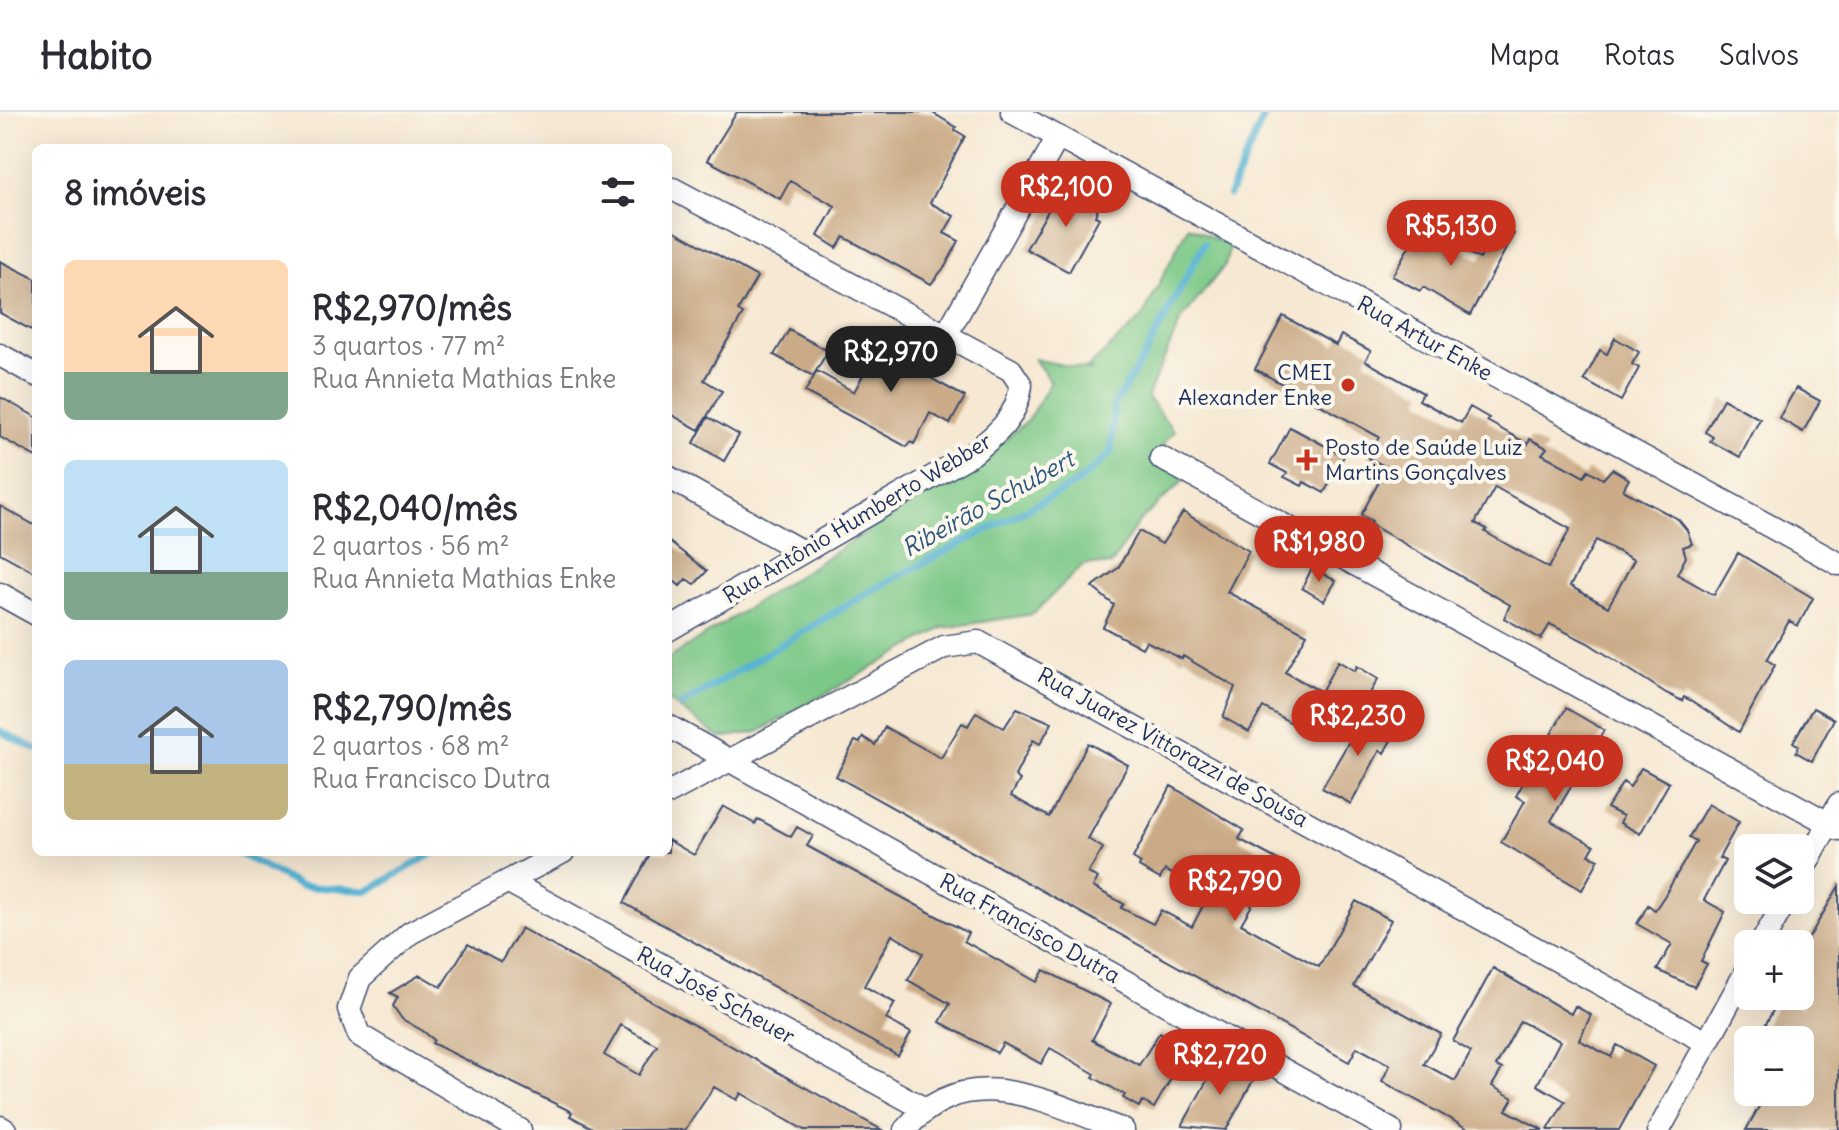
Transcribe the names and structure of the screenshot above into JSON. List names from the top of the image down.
{
  "streets": {
    "street": [
      "Rua Artur Enke",
      "Rua Antônio Humberto Webber",
      "Rua Juarez Vittorazzi de Sousa",
      "Rua Francisco Dutra",
      "Rua José Scheuer"
    ]
  },
  "crossings": [
    ["Rua Juarez Vittorazzi de Sousa", "Rua Francisco Dutra"]
  ],
  "water": ["Ribeirão Schubert"],
  "places": {
    "other": ["CMEI Alexander Enke"],
    "health": ["Posto de Saúde Luiz Martins Gonçalves"]
  },
  "page": {
    "header": "Habito",
    "nav": ["Mapa", "Rotas", "Salvos"],
    "heading": "8 imóveis",
    "price": [
      "R$2,100",
      "R$5,130",
      "R$2,970",
      "R$1,980",
      "R$2,230",
      "R$2,040",
      "R$2,790",
      "R$2,720"
    ],
    "list": [
      {
        "name": "R$2,970/mês",
        "note": "3 quartos · 77 m² · Rua Annieta Mathias Enke"
      },
      {
        "name": "R$2,040/mês",
        "note": "2 quartos · 56 m² · Rua Annieta Mathias Enke"
      },
      {
        "name": "R$2,790/mês",
        "note": "2 quartos · 68 m² · Rua Francisco Dutra"
      }
    ],
    "map_buttons": ["+", "−"]
  }
}
